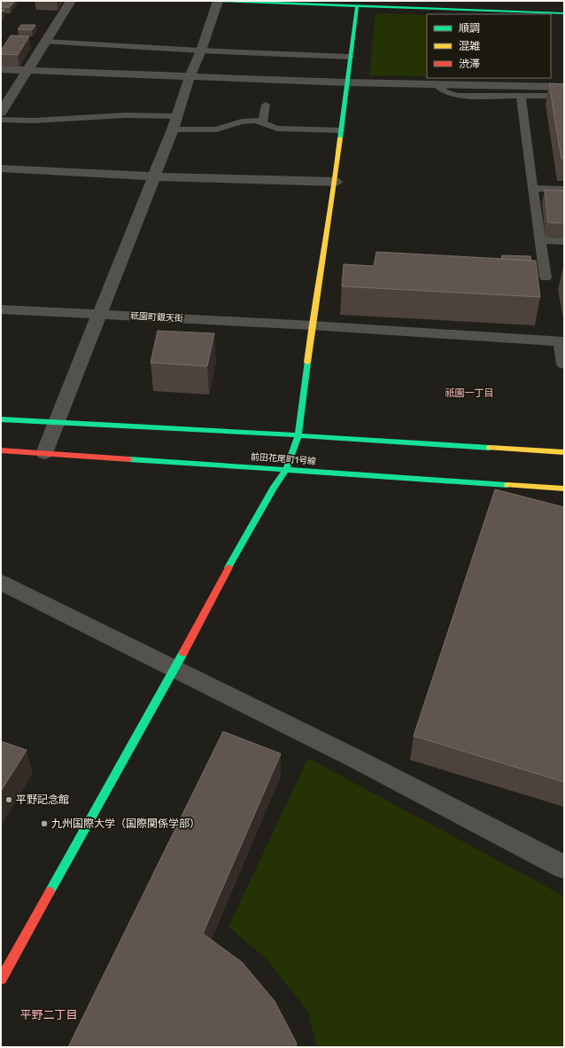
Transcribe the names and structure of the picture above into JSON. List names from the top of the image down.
{
  "streets": {
    "street": ["祇園町銀天街", "前田花尾町1号線"]
  },
  "districts": ["祇園一丁目", "平野二丁目"],
  "places": ["平野記念館", "九州国際大学（国際関係学部）"],
  "legend": ["順調", "混雑", "渋滞"]
}
